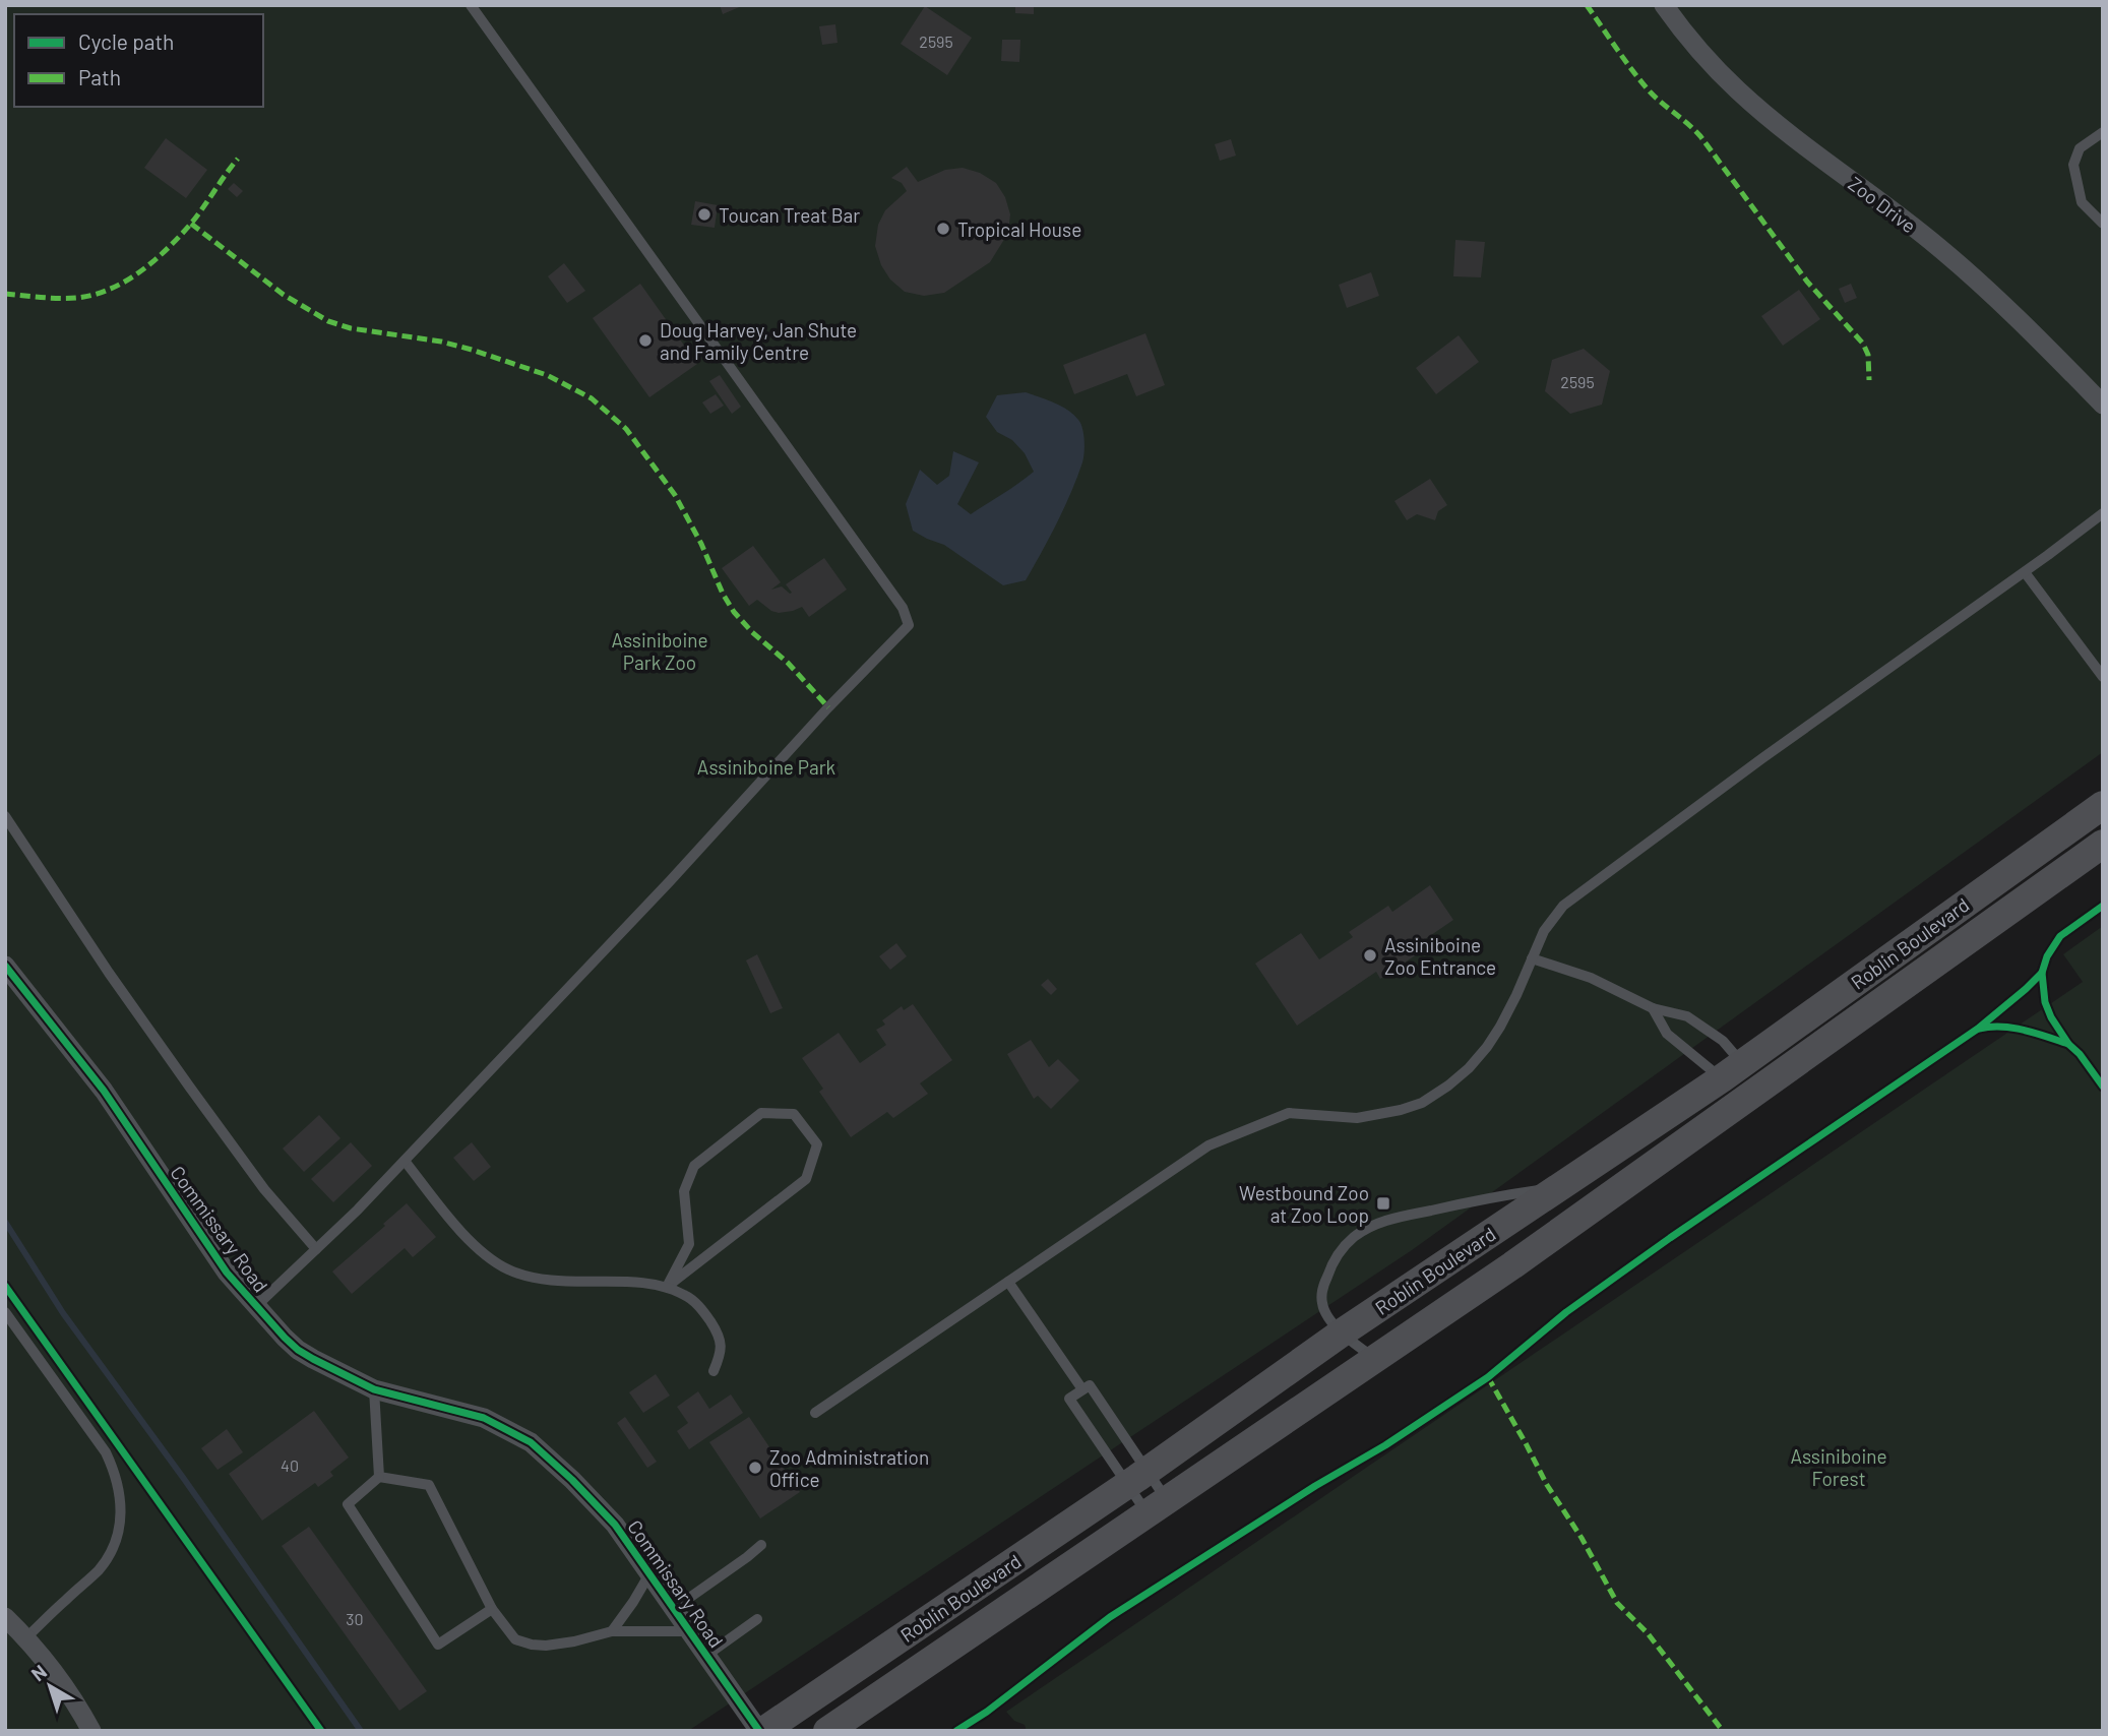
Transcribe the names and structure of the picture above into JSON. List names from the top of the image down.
{
  "streets": {
    "main road": ["Roblin Boulevard"],
    "street": ["Zoo Drive", "Commissary Road"]
  },
  "crossings": [
    ["Roblin Boulevard", "Commissary Road"]
  ],
  "parks": ["Assiniboine Park Zoo", "Assiniboine Park", "Assiniboine Forest"],
  "places": {
    "other": [
      "Toucan Treat Bar",
      "Tropical House",
      "Doug Harvey, Jan Shute and Family Centre",
      "Assiniboine Zoo Entrance",
      "Zoo Administration Office"
    ],
    "transit": ["Westbound Zoo at Zoo Loop"]
  },
  "house_numbers": [
    "2595",
    "2595",
    "40",
    "30"
  ],
  "legend": ["Cycle path", "Path"],
  "north": "top left"
}
